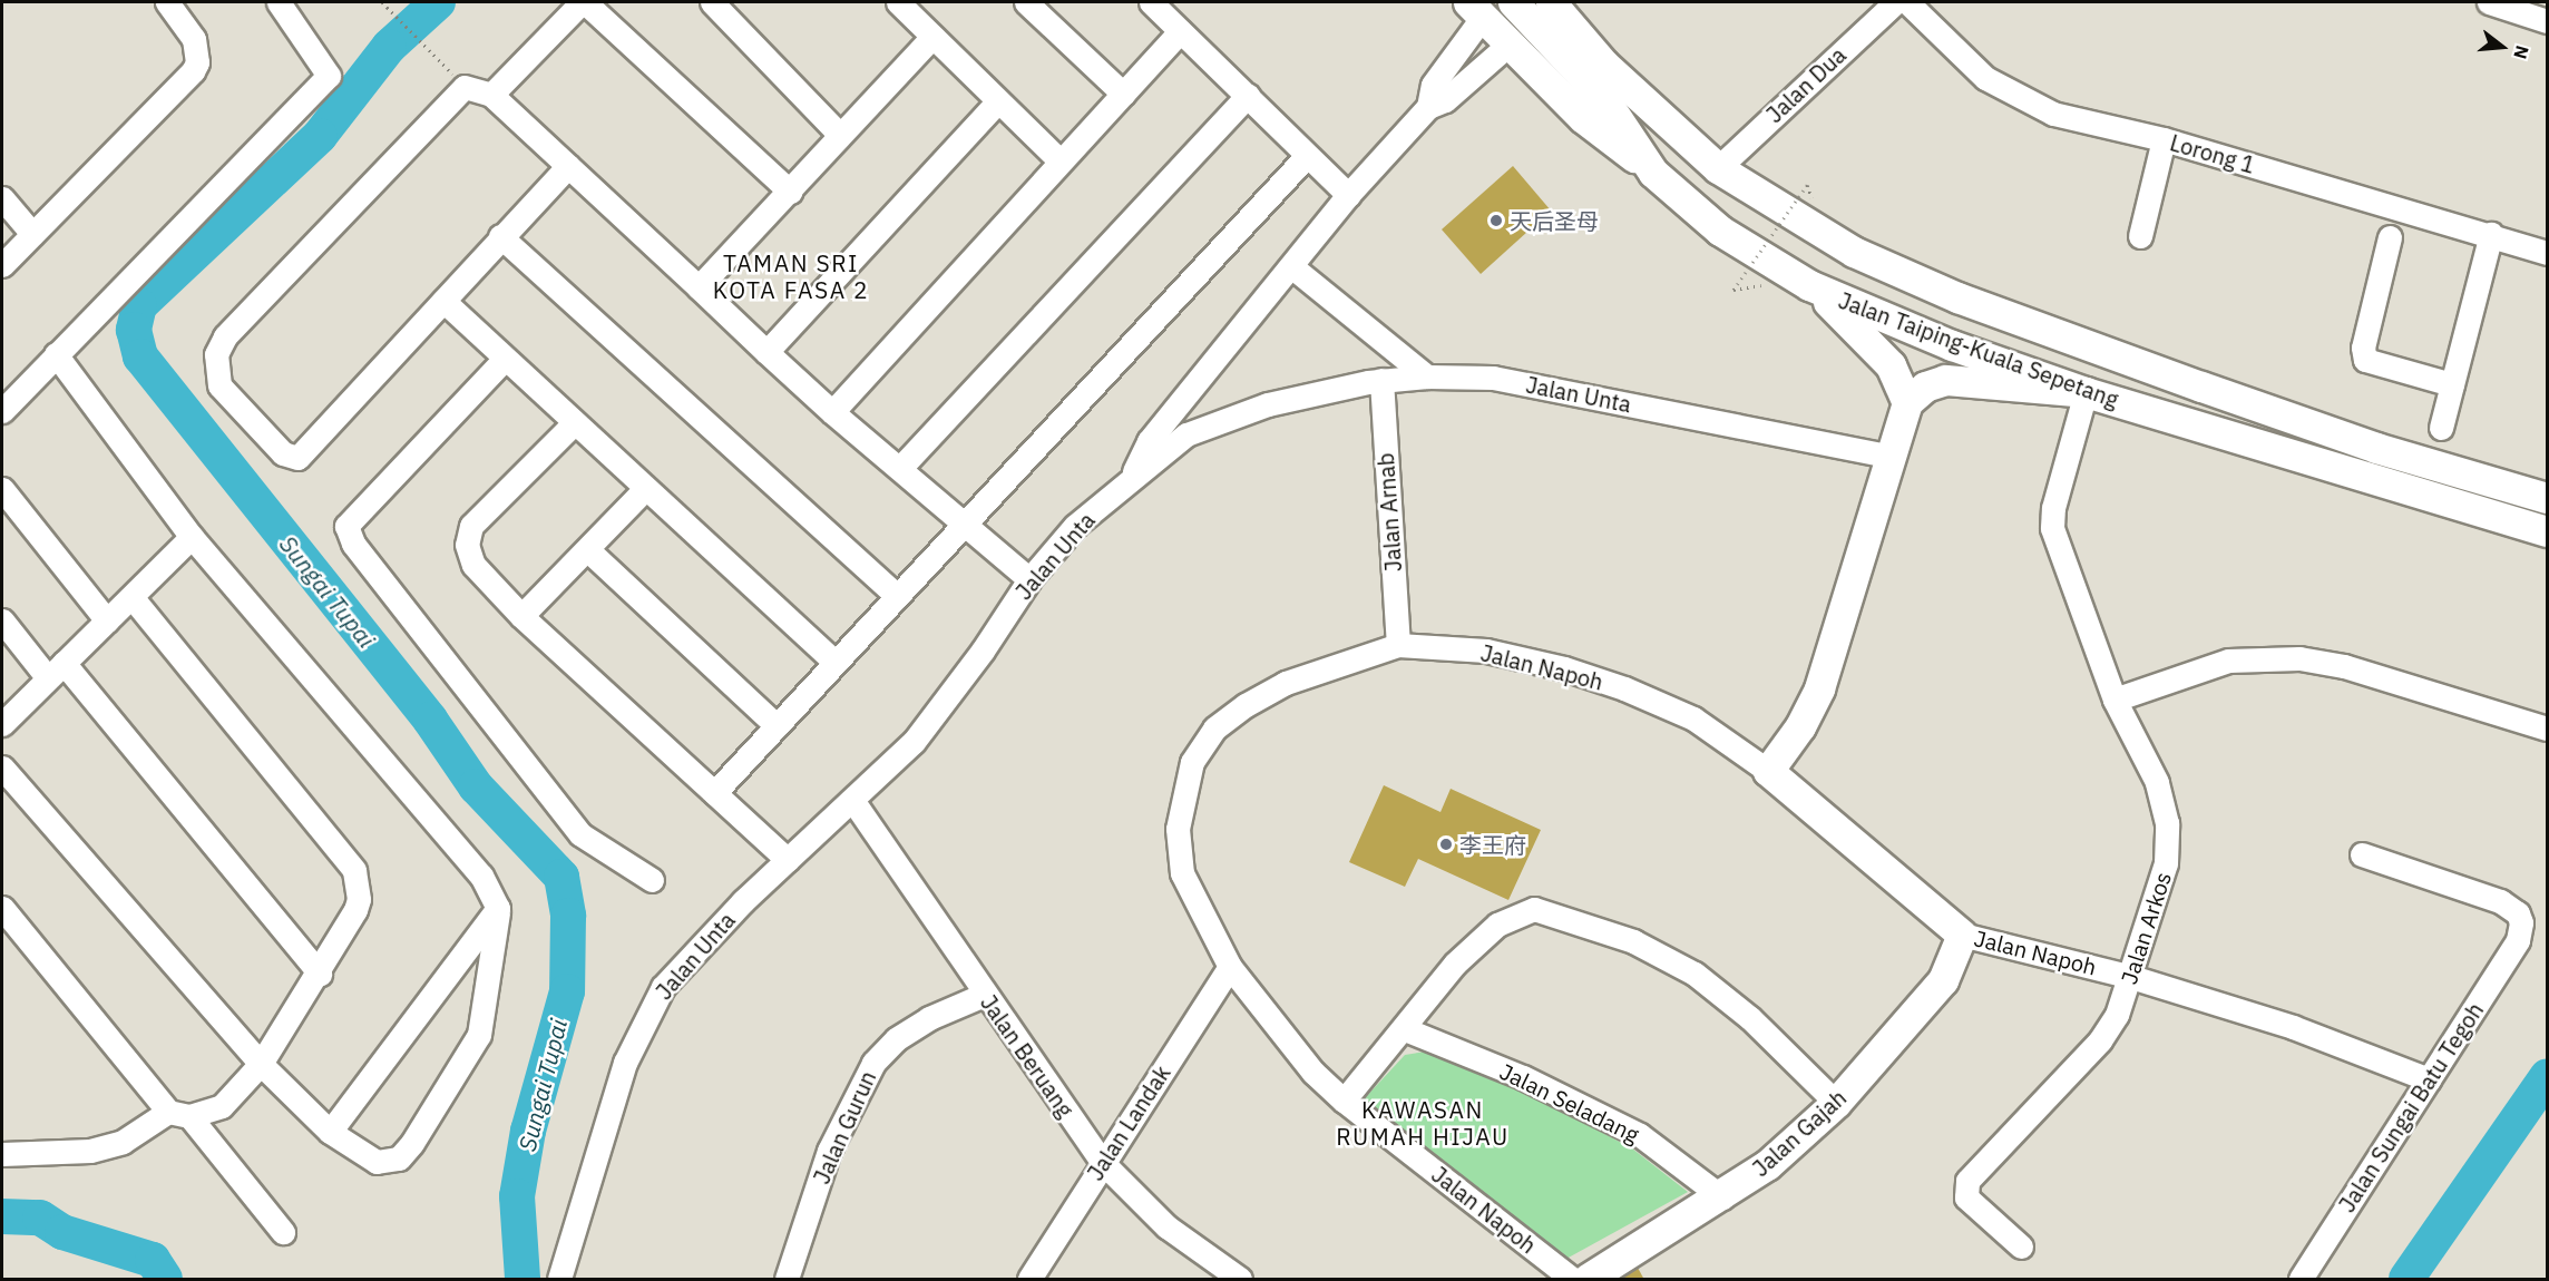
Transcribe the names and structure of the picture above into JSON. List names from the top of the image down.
{
  "streets": {
    "main road": ["Jalan Taiping-Kuala Sepetang", "Jalan Napoh", "Jalan Gajah"],
    "street": [
      "Jalan Dua",
      "Lorong 1",
      "Jalan Unta",
      "Jalan Arnab",
      "Jalan Arkos",
      "Jalan Beruang",
      "Jalan Seladang",
      "Jalan Sungai Batu Tegoh",
      "Jalan Landak",
      "Jalan Gurun"
    ]
  },
  "crossings": [
    ["Jalan Dua", "Jalan Taiping-Kuala Sepetang"],
    ["Jalan Taiping-Kuala Sepetang", "Jalan Arkos"],
    ["Jalan Unta", "Jalan Arnab"],
    ["Jalan Unta", "Jalan Beruang"],
    ["Jalan Arnab", "Jalan Napoh"],
    ["Jalan Napoh", "Jalan Arkos"],
    ["Jalan Napoh", "Jalan Sungai Batu Tegoh"],
    ["Jalan Napoh", "Jalan Landak"],
    ["Jalan Napoh", "Jalan Gajah"],
    ["Jalan Beruang", "Jalan Landak"],
    ["Jalan Beruang", "Jalan Gurun"],
    ["Jalan Seladang", "Jalan Gajah"]
  ],
  "districts": ["TAMAN SRI KOTA FASA 2", "KAWASAN RUMAH HIJAU"],
  "water": ["Sungai Tupai"],
  "places": ["天后圣母", "李王府"],
  "north": "right"
}
